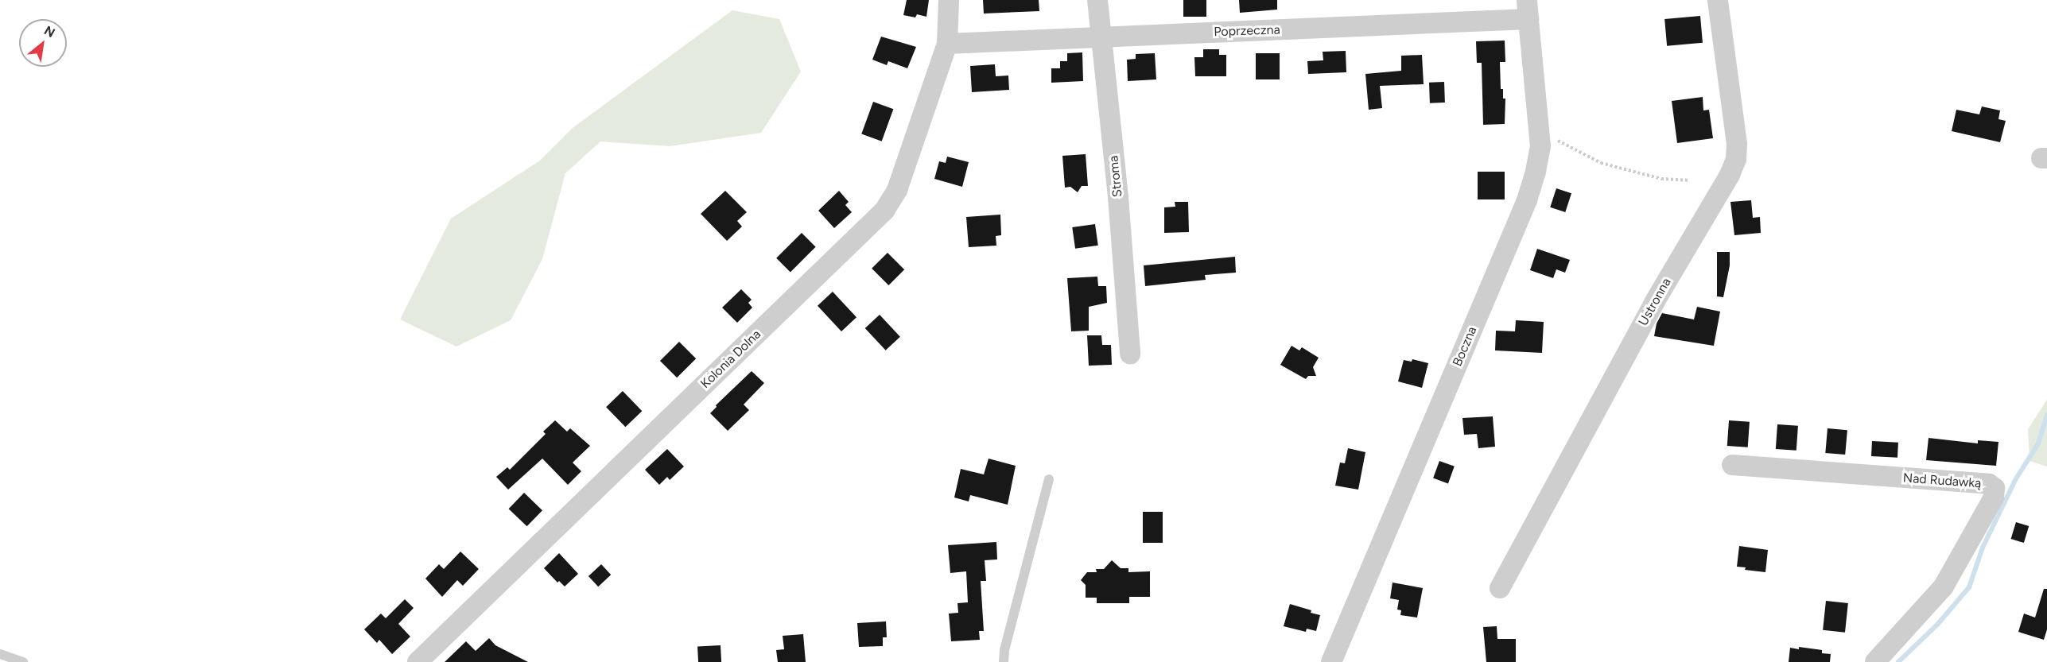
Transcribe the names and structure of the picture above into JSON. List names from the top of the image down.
{
  "streets": {
    "street": [
      "Poprzeczna",
      "Stroma",
      "Ustronna",
      "Boczna",
      "Kolonia Dolna",
      "Nad Rudawką"
    ]
  },
  "crossings": [
    ["Poprzeczna", "Stroma"],
    ["Poprzeczna", "Boczna"],
    ["Poprzeczna", "Kolonia Dolna"]
  ],
  "north": "top right"
}
